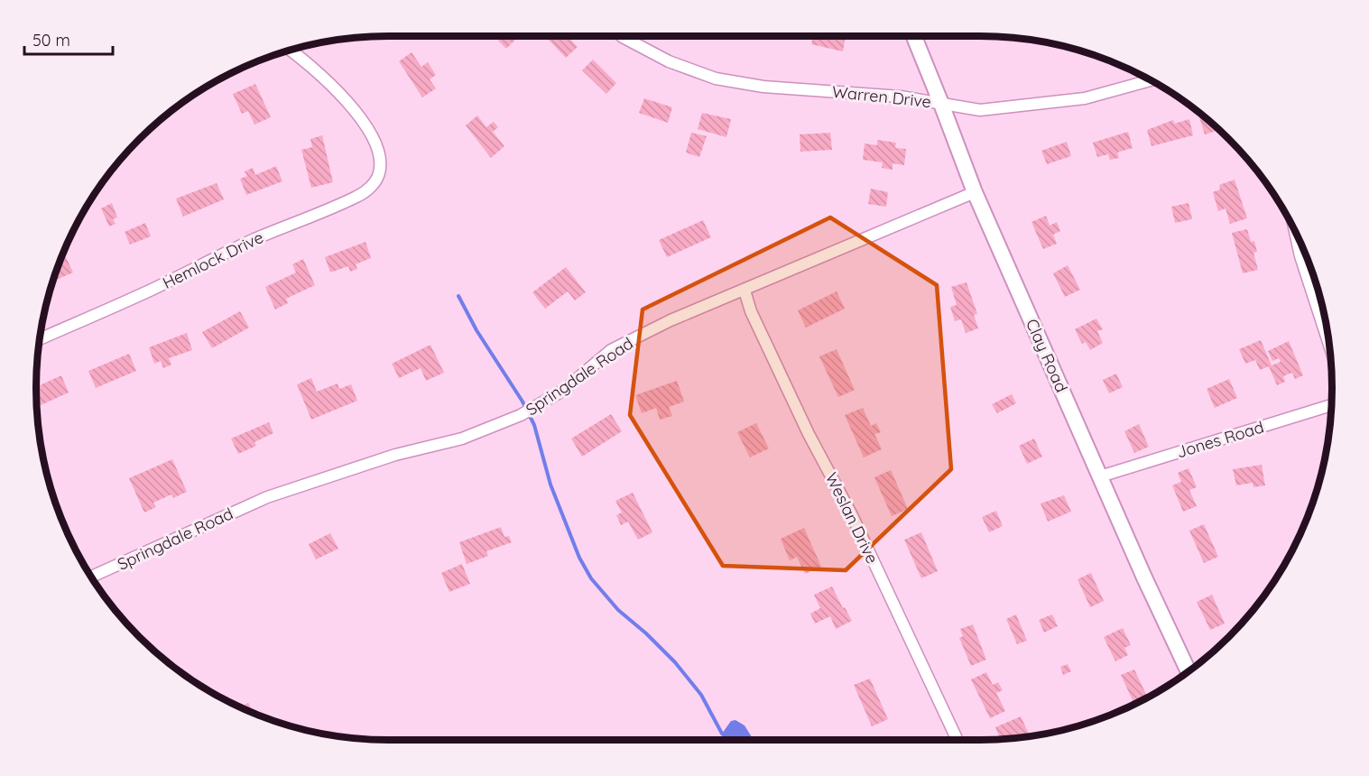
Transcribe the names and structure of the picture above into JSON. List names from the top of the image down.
{
  "streets": {
    "street": [
      "Warren Drive",
      "Hemlock Drive",
      "Clay Road",
      "Springdale Road",
      "Jones Road",
      "Weslan Drive"
    ]
  },
  "crossings": [
    ["Warren Drive", "Clay Road"],
    ["Clay Road", "Springdale Road"],
    ["Clay Road", "Jones Road"],
    ["Springdale Road", "Weslan Drive"]
  ],
  "scale_bar": "50 m"
}
